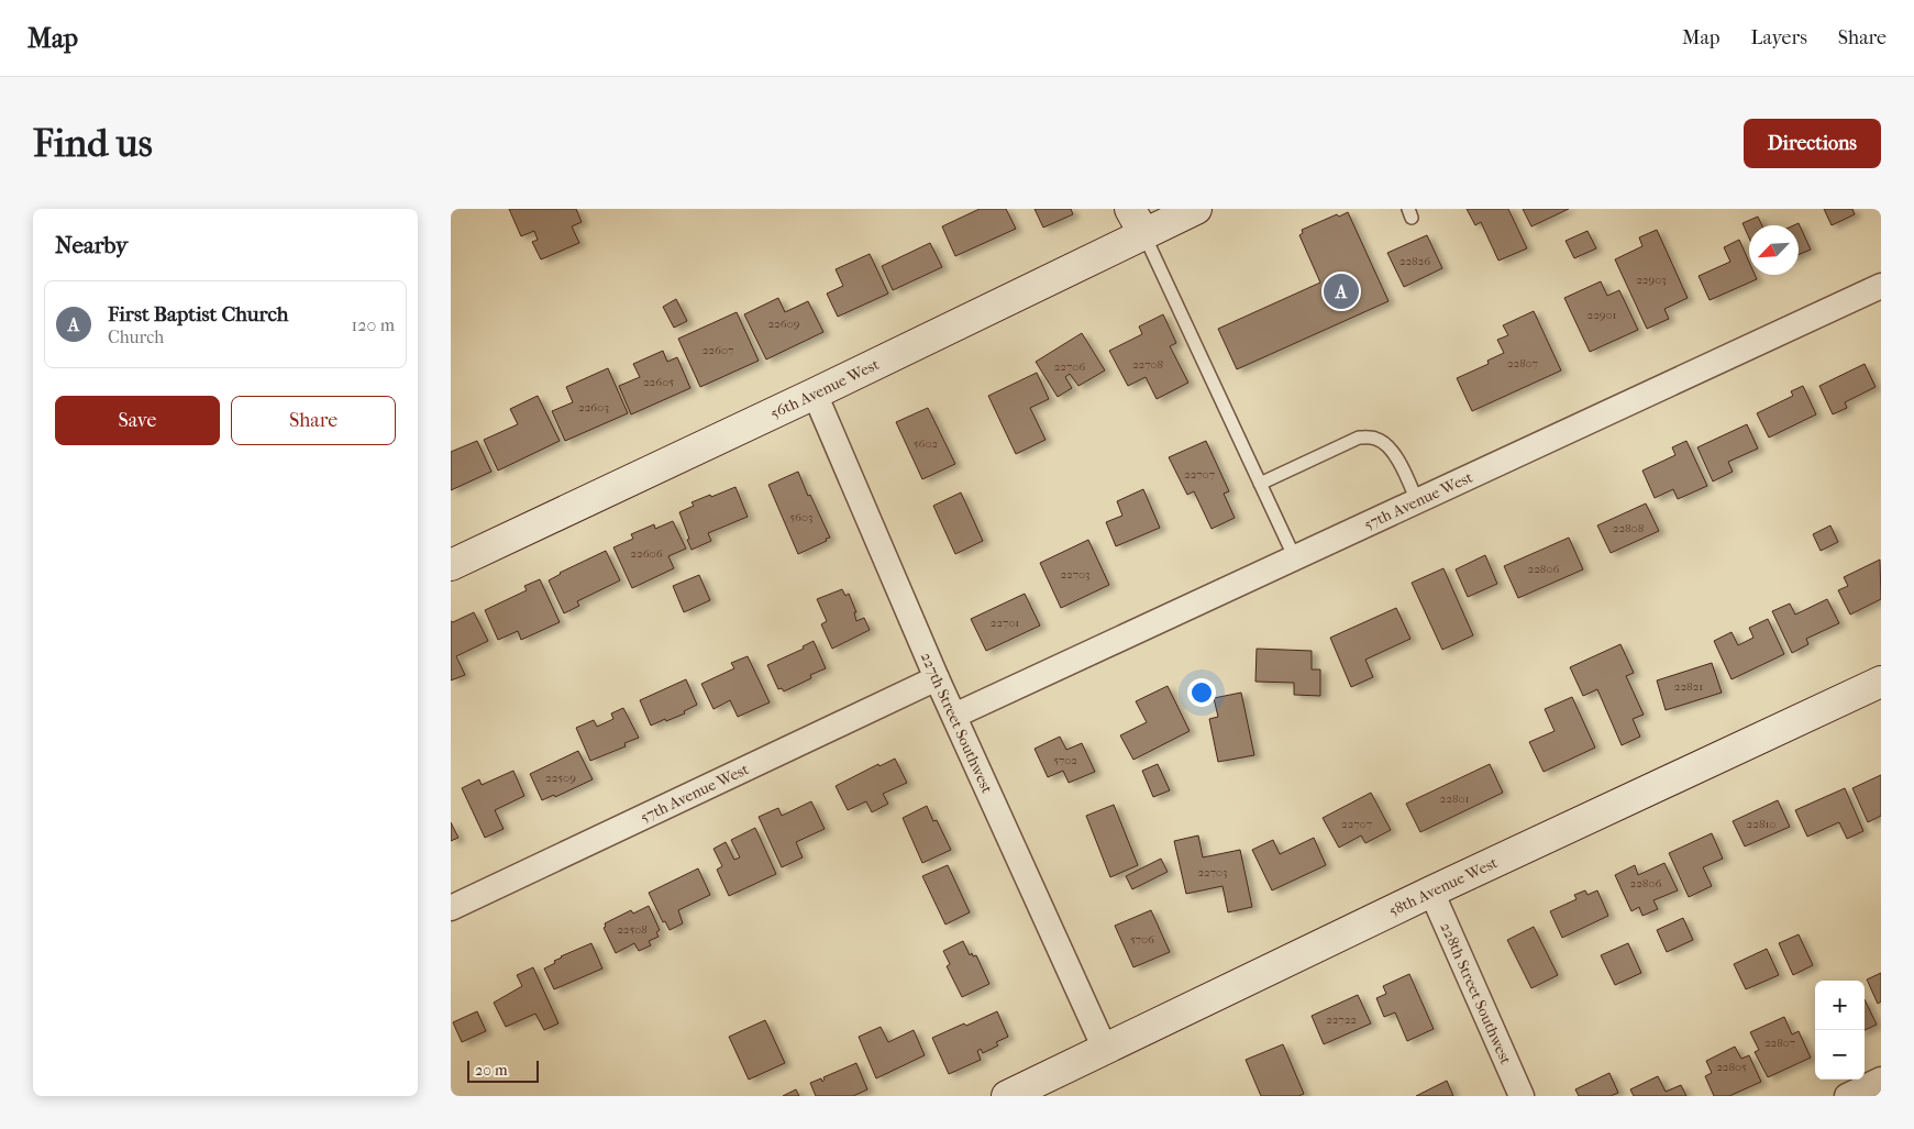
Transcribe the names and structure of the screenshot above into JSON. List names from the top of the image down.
{
  "streets": {
    "street": [
      "56th Avenue West",
      "57th Avenue West",
      "227th Street Southwest",
      "58th Avenue West",
      "228th Street Southwest"
    ]
  },
  "crossings": [
    ["56th Avenue West", "227th Street Southwest"],
    ["57th Avenue West", "227th Street Southwest"],
    ["227th Street Southwest", "58th Avenue West"],
    ["58th Avenue West", "228th Street Southwest"]
  ],
  "house_numbers": [
    "22826",
    "22903",
    "22901",
    "22609",
    "22607",
    "22807",
    "22708",
    "22706",
    "22605",
    "22603",
    "5602",
    "22707",
    "5603",
    "22808",
    "22606",
    "22806",
    "22703",
    "22701",
    "22821",
    "5702",
    "22509",
    "22801",
    "22707",
    "22810",
    "22703",
    "22806",
    "22508",
    "5706",
    "22722",
    "22807",
    "22805"
  ],
  "scale_bar": "20 m",
  "north": "bottom left",
  "page": {
    "header": "Map",
    "nav": ["Map", "Layers", "Share"],
    "buttons": [
      "Directions",
      ["Save", "Share"]
    ],
    "title": "Find us",
    "heading": "Nearby",
    "pins": "A",
    "list": [
      {
        "mark": "A",
        "name": "First Baptist Church",
        "note": "Church",
        "value": "120 m"
      }
    ],
    "map_buttons": ["+", "−"],
    "scale": "20 m"
  }
}
